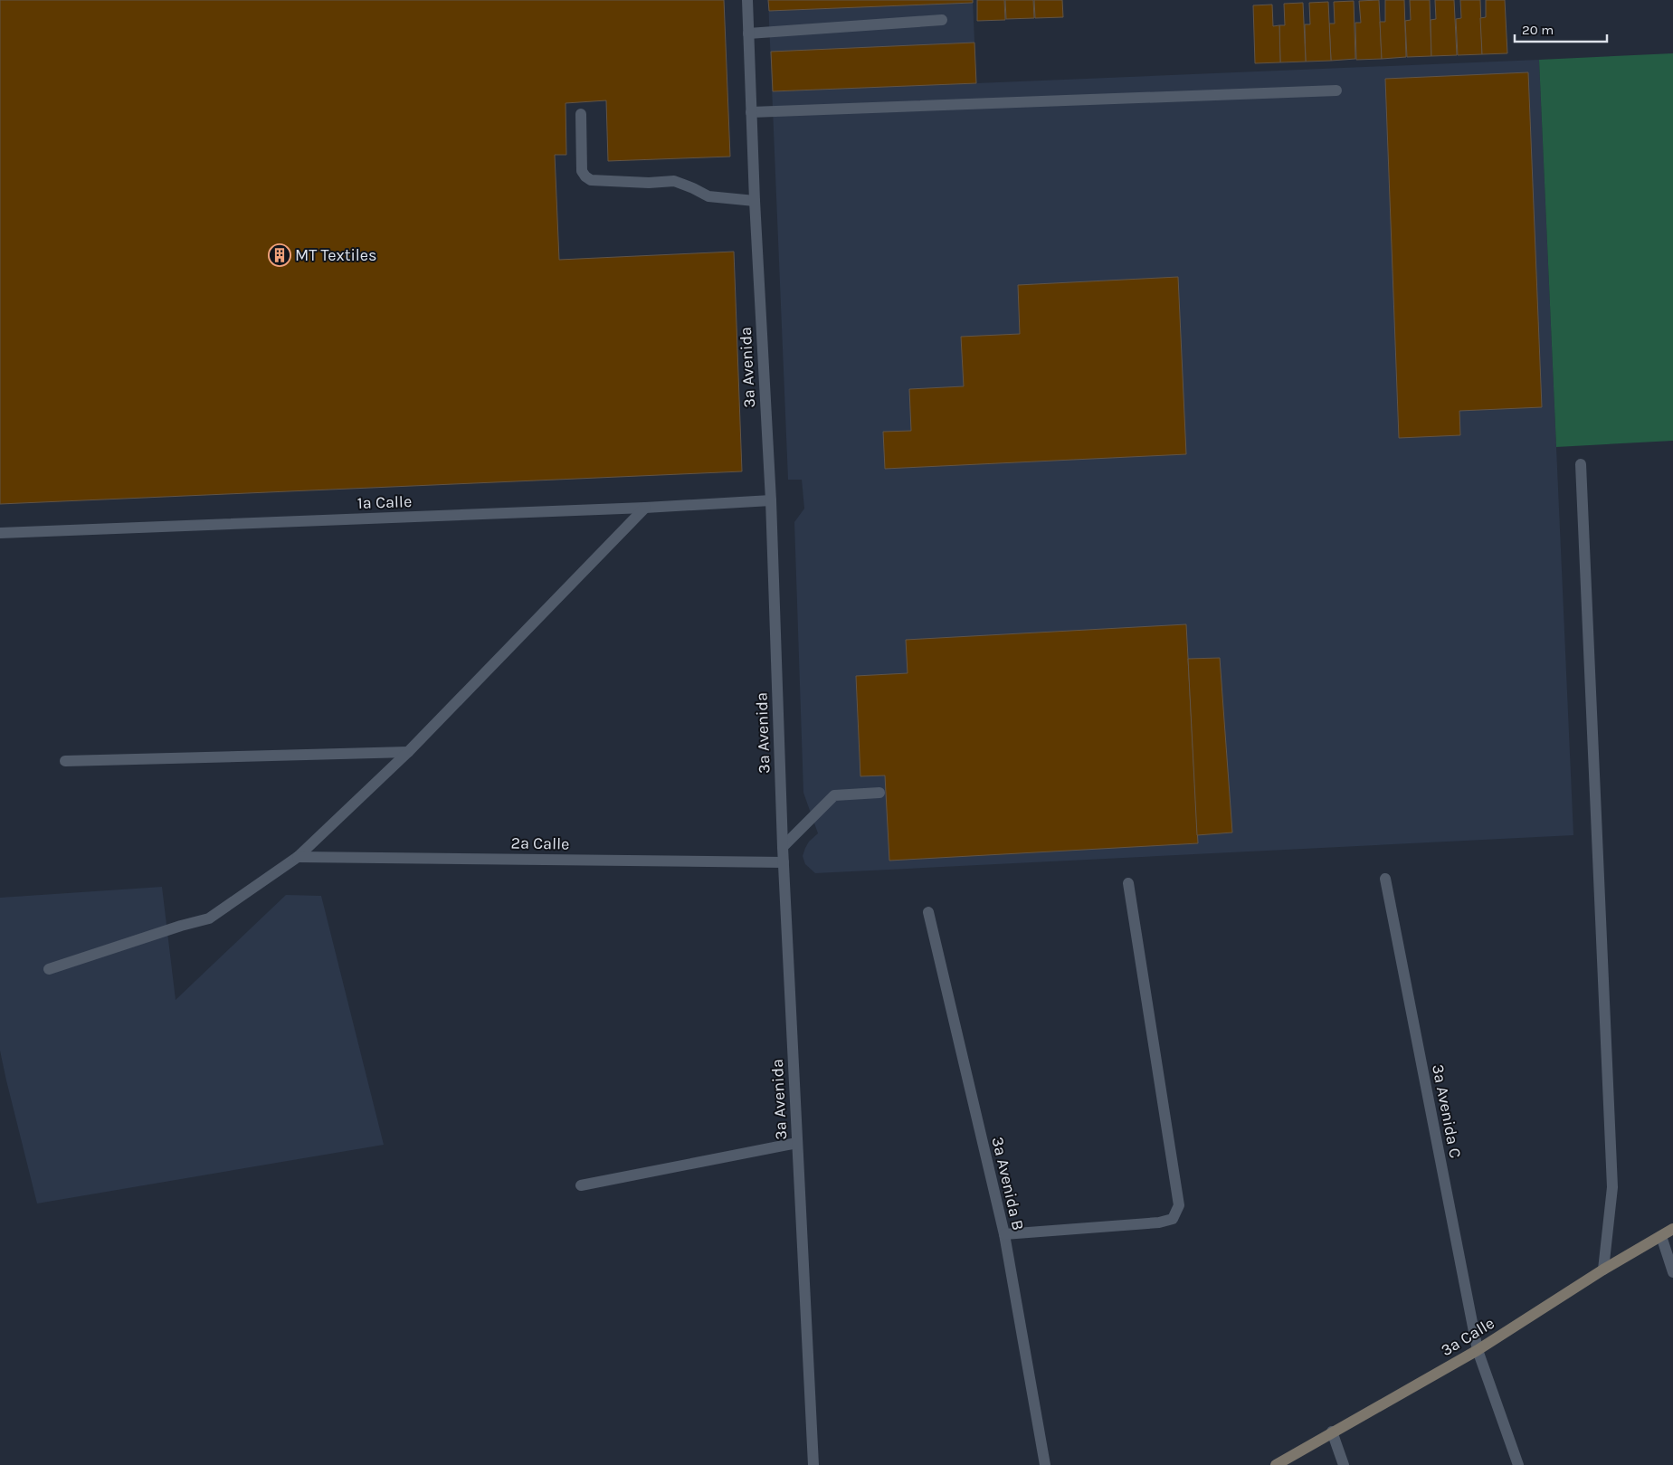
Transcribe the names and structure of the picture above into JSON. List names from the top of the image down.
{
  "streets": {
    "main road": ["3a Calle"],
    "street": [
      "3a Avenida",
      "1a Calle",
      "2a Calle",
      "3a Avenida C",
      "3a Avenida B"
    ]
  },
  "crossings": [
    ["3a Avenida", "1a Calle"],
    ["3a Avenida", "2a Calle"],
    ["3a Avenida C", "3a Calle"]
  ],
  "places": {
    "building": ["MT Textiles"]
  },
  "scale_bar": "20 m"
}
